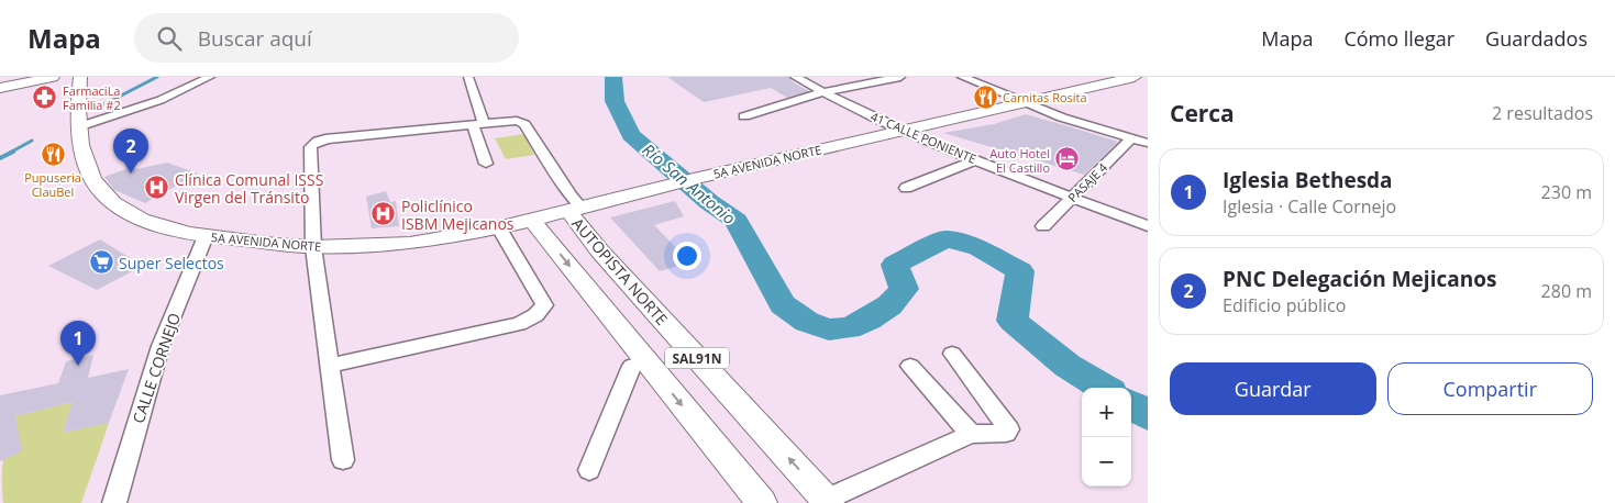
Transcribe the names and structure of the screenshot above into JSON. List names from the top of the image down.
{
  "streets": {
    "main road": ["5A AVENIDA NORTE", "AUTOPISTA NORTE", "SAL91N"],
    "street": ["41 CALLE PONIENTE", "PASAJE 4", "CALLE CORNEJO"]
  },
  "crossings": [
    ["41 CALLE PONIENTE", "5A AVENIDA NORTE"],
    ["41 CALLE PONIENTE", "PASAJE 4"],
    ["5A AVENIDA NORTE", "AUTOPISTA NORTE"],
    ["5A AVENIDA NORTE", "SAL91N"],
    ["5A AVENIDA NORTE", "CALLE CORNEJO"]
  ],
  "water": ["Río San Antonio"],
  "places": {
    "pharmacy": ["FarmaciLa Familia #2"],
    "restaurant": ["Carnitas Rosita", "Pupuseria ClauBel"],
    "hotel": ["Auto Hotel El Castillo"],
    "hospital": ["Clínica Comunal ISSS Virgen del Tránsito", "Policlínico ISBM Mejicanos"],
    "supermarket": ["Super Selectos"]
  },
  "page": {
    "header": "Mapa",
    "search": "Buscar aquí",
    "nav": ["Mapa", "Cómo llegar", "Guardados"],
    "heading": ["Cerca", "2 resultados"],
    "pins": ["2", "1"],
    "list": [
      {
        "mark": "1",
        "name": "Iglesia Bethesda",
        "note": "Iglesia · Calle Cornejo",
        "value": "230 m"
      },
      {
        "mark": "2",
        "name": "PNC Delegación Mejicanos",
        "note": "Edificio público",
        "value": "280 m"
      }
    ],
    "buttons": ["Guardar", "Compartir"],
    "map_buttons": ["+", "−"]
  }
}
